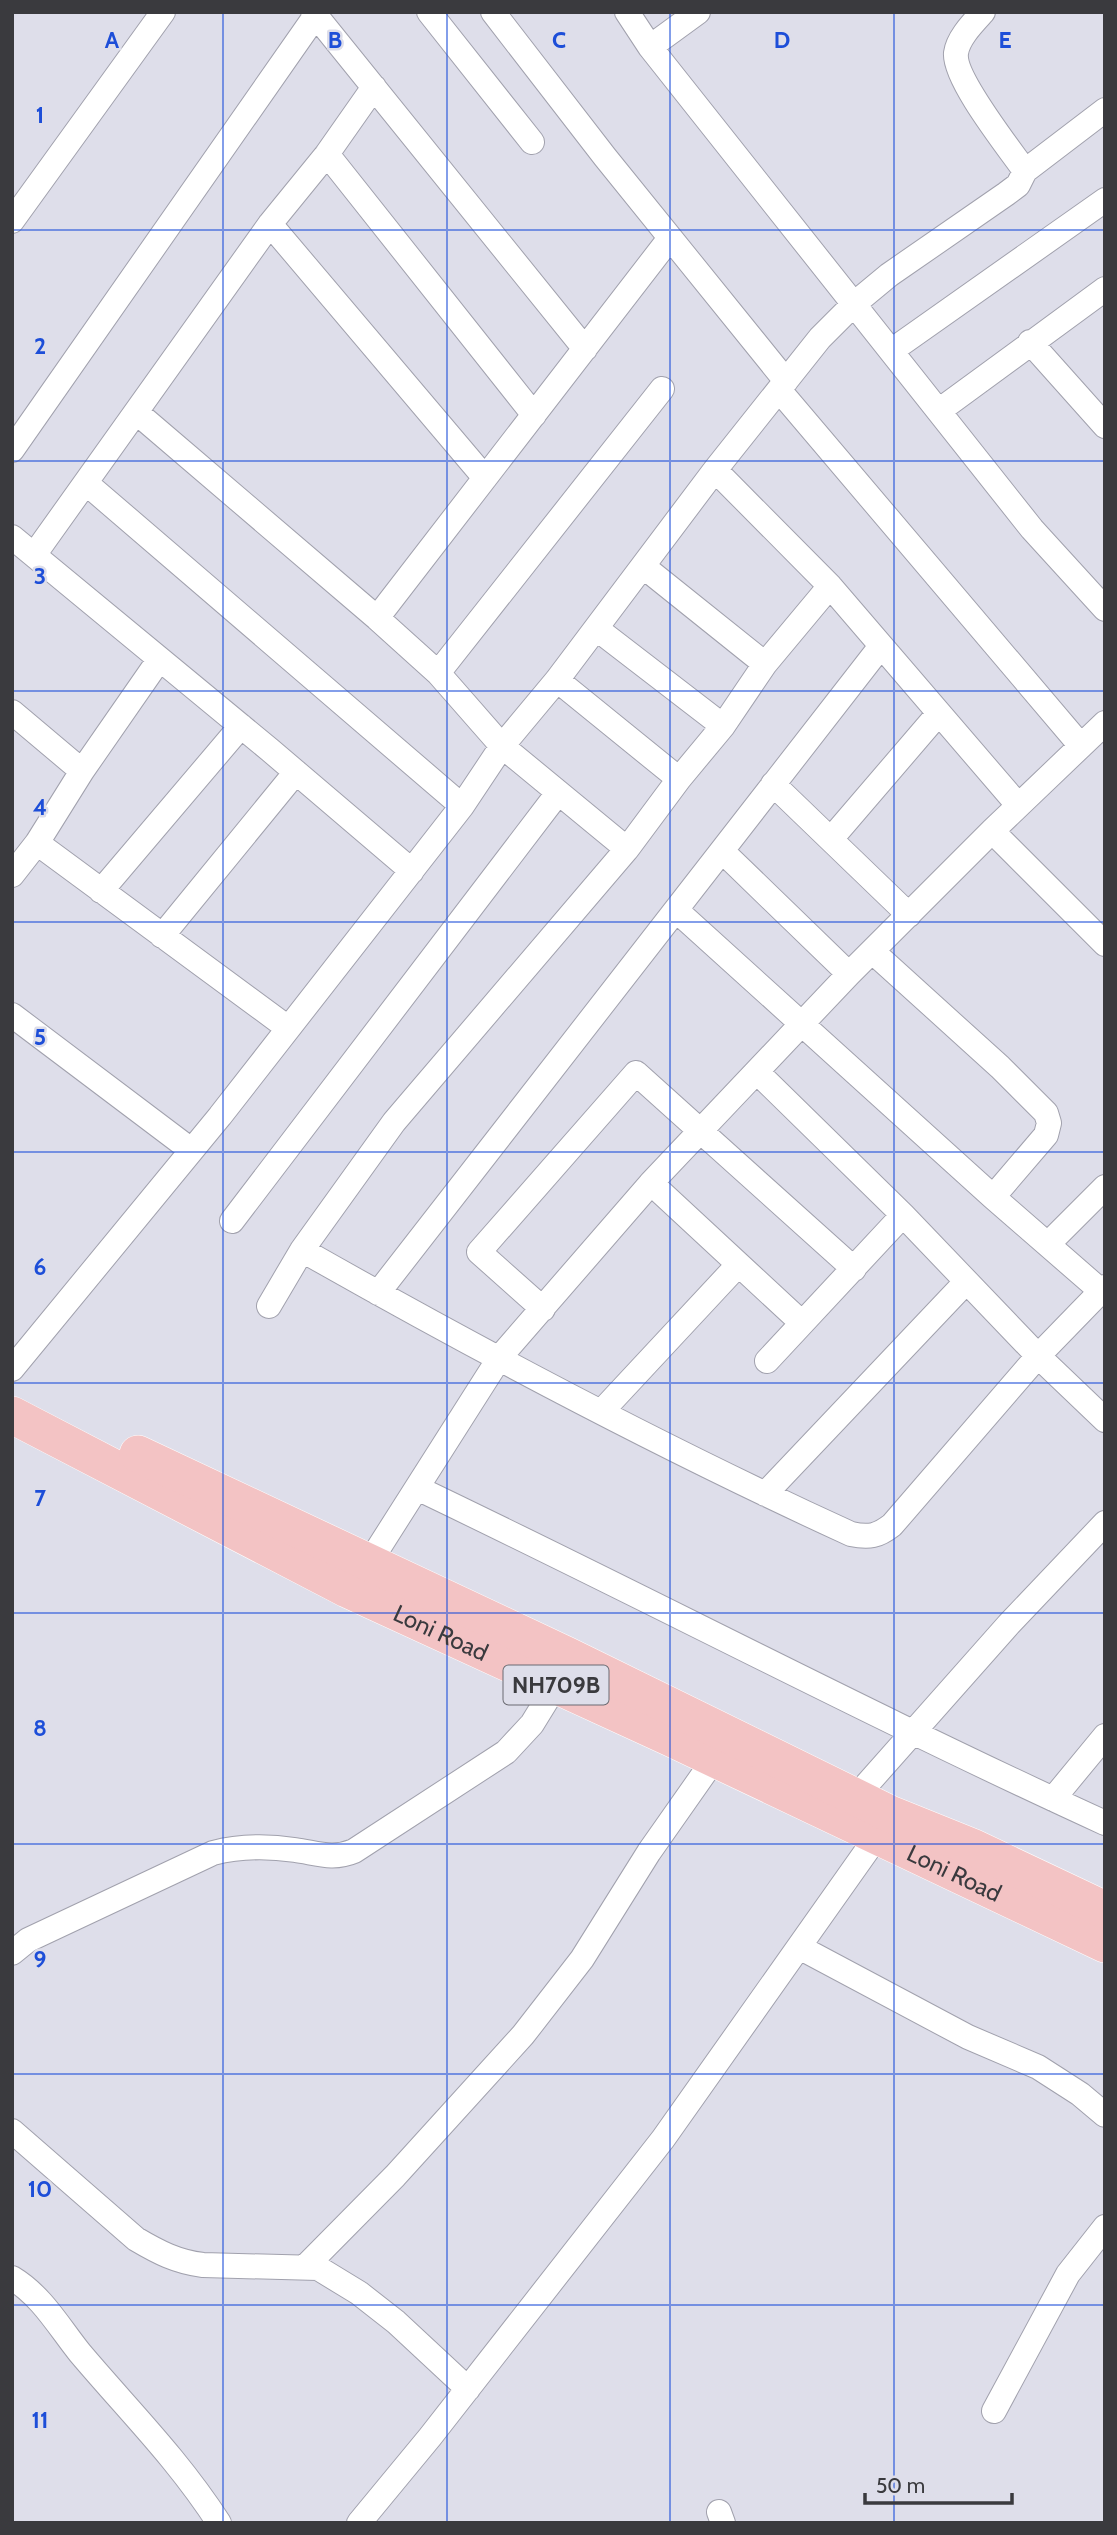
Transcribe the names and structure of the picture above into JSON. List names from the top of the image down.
{
  "streets": {
    "highway": ["Loni Road", "NH709B"]
  },
  "scale_bar": "50 m",
  "grid": {
    "columns": [
      "A",
      "B",
      "C",
      "D",
      "E"
    ],
    "rows": [
      "1",
      "2",
      "3",
      "4",
      "5",
      "6",
      "7",
      "8",
      "9",
      "10",
      "11"
    ]
  }
}
